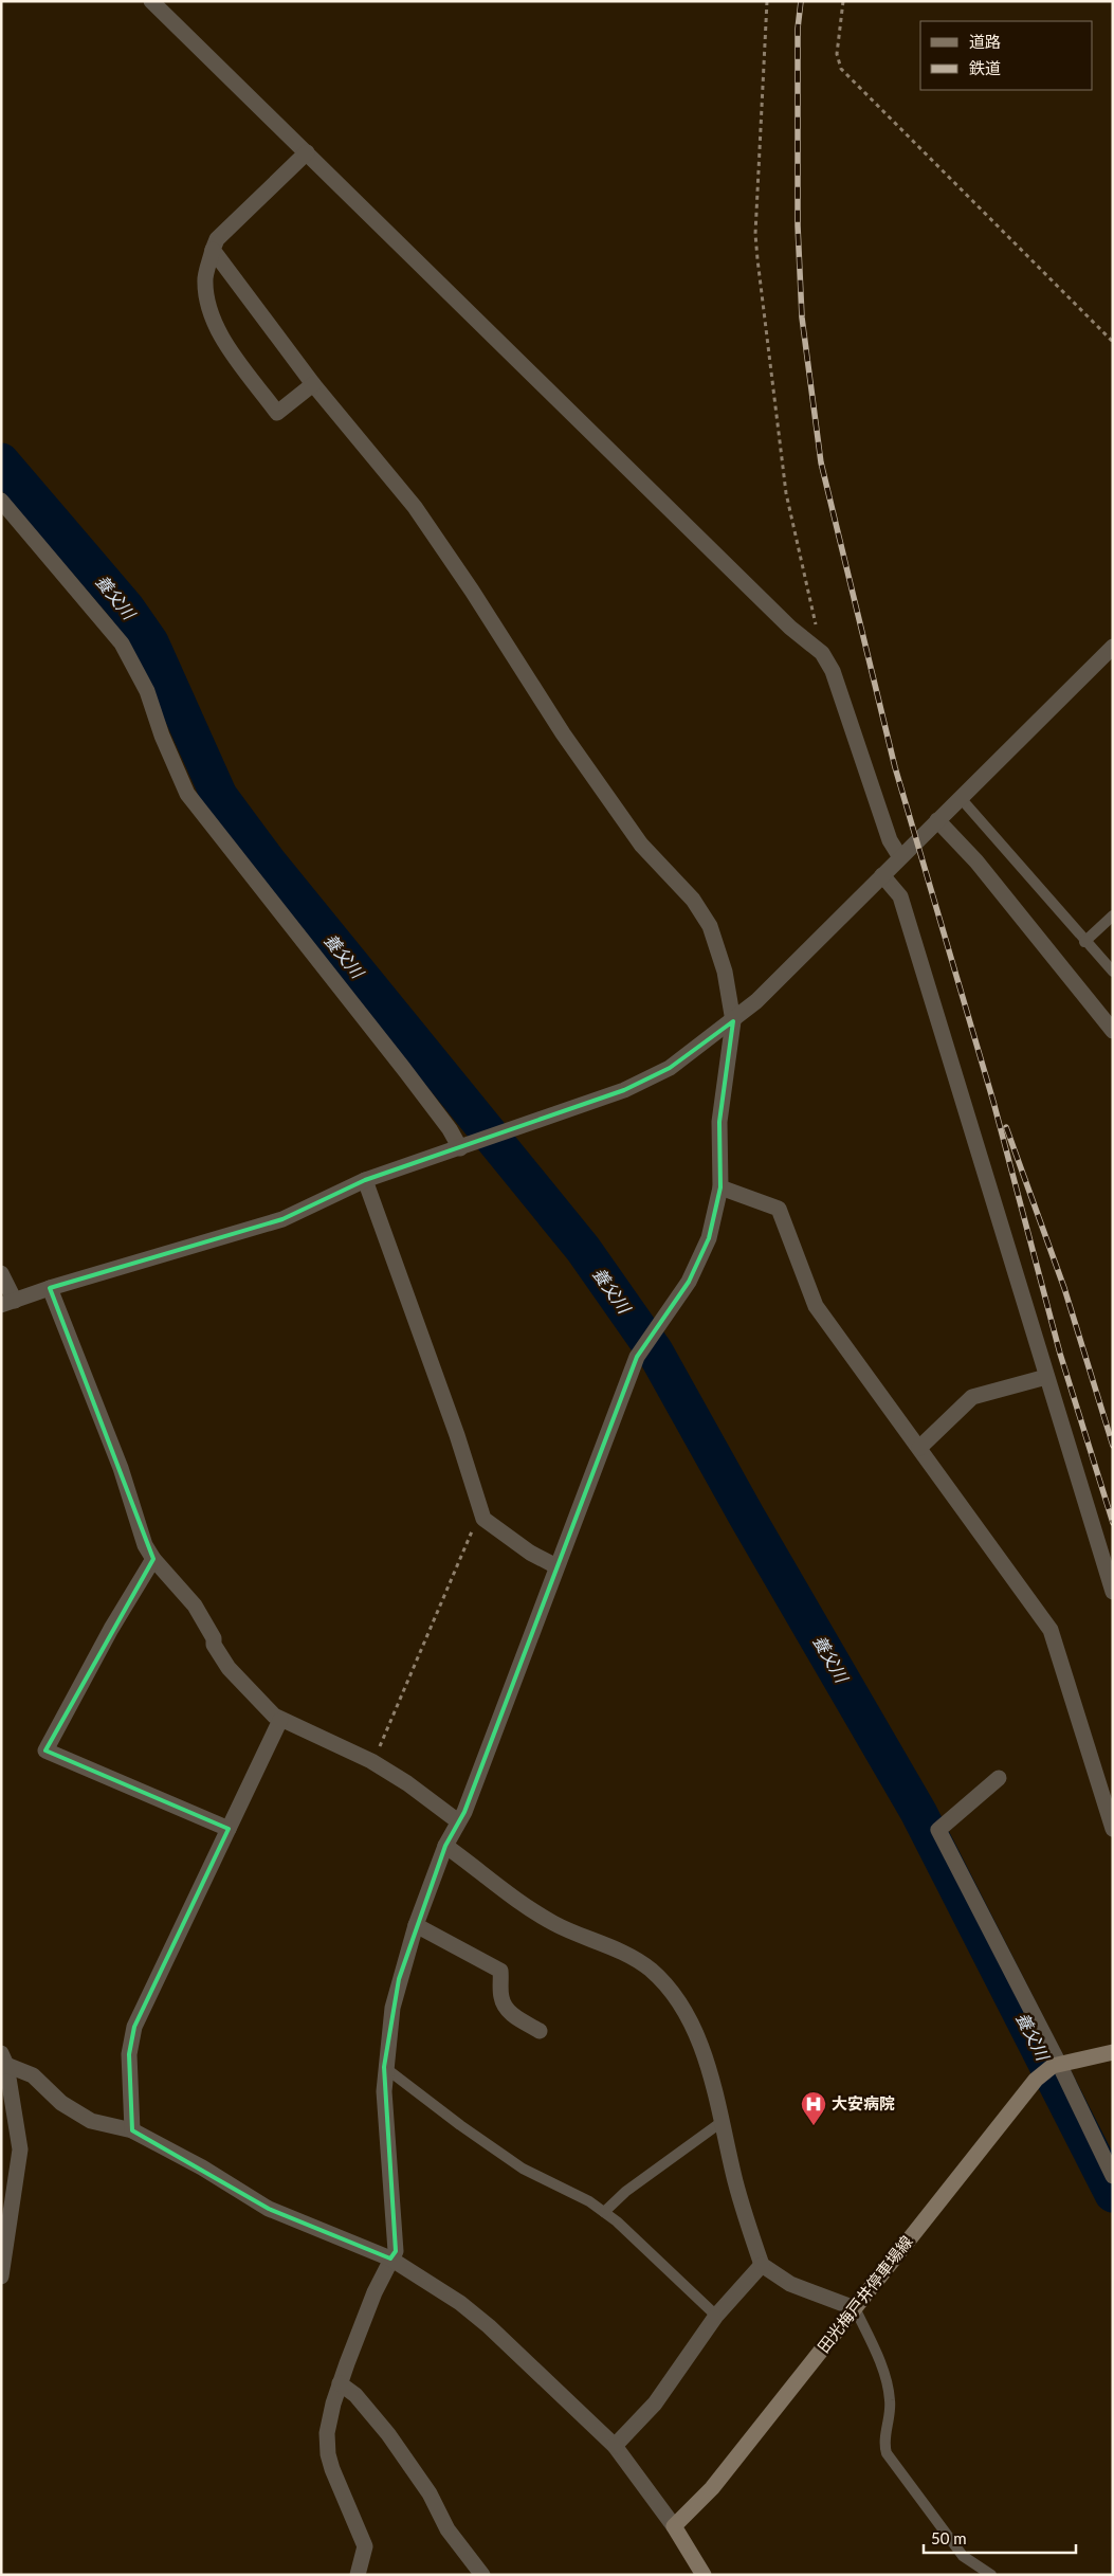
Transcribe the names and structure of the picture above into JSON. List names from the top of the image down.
{
  "streets": {
    "main road": ["田光梅戸井停車場線"]
  },
  "water": ["養父川"],
  "places": {
    "hospital": ["大安病院"]
  },
  "legend": ["道路", "鉄道"],
  "scale_bar": "50 m"
}
